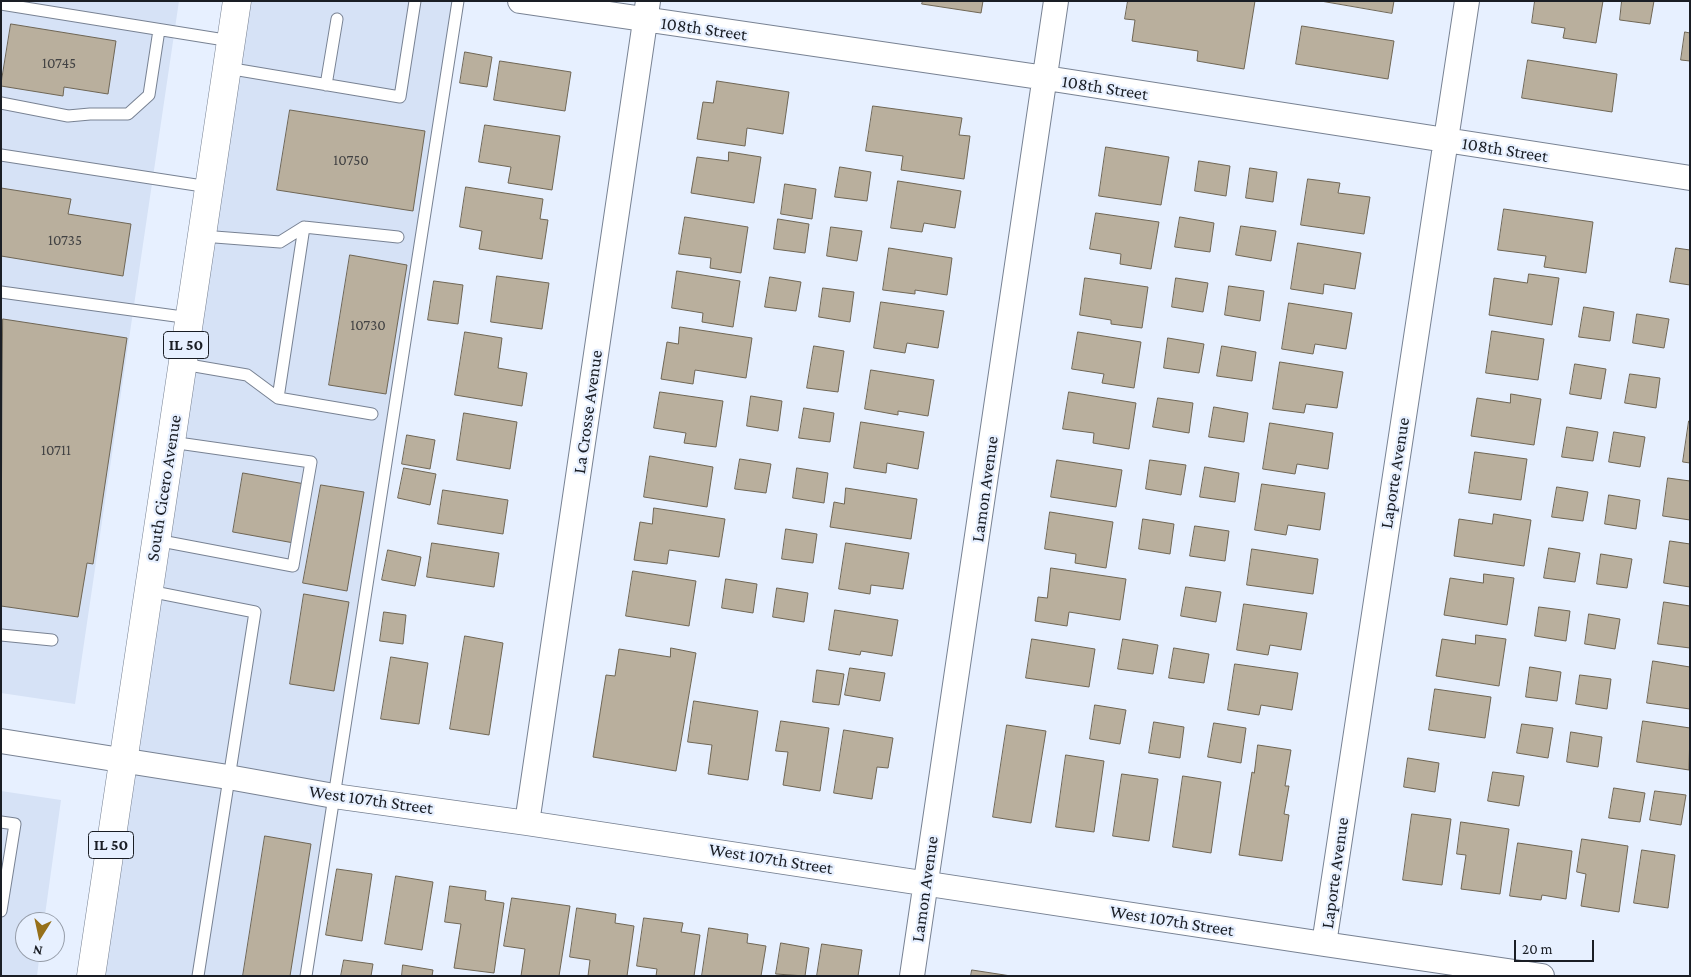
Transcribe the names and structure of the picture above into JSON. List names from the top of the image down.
{
  "streets": {
    "main road": ["IL 50", "South Cicero Avenue"],
    "street": [
      "108th Street",
      "La Crosse Avenue",
      "Laporte Avenue",
      "Lamon Avenue",
      "West 107th Street"
    ]
  },
  "crossings": [
    ["108th Street", "La Crosse Avenue"],
    ["108th Street", "Laporte Avenue"],
    ["108th Street", "Lamon Avenue"],
    ["La Crosse Avenue", "West 107th Street"],
    ["Laporte Avenue", "West 107th Street"],
    ["South Cicero Avenue", "West 107th Street"],
    ["Lamon Avenue", "West 107th Street"]
  ],
  "house_numbers": [
    "10745",
    "10750",
    "10735",
    "10730",
    "10711"
  ],
  "scale_bar": "20 m",
  "north": "bottom"
}
